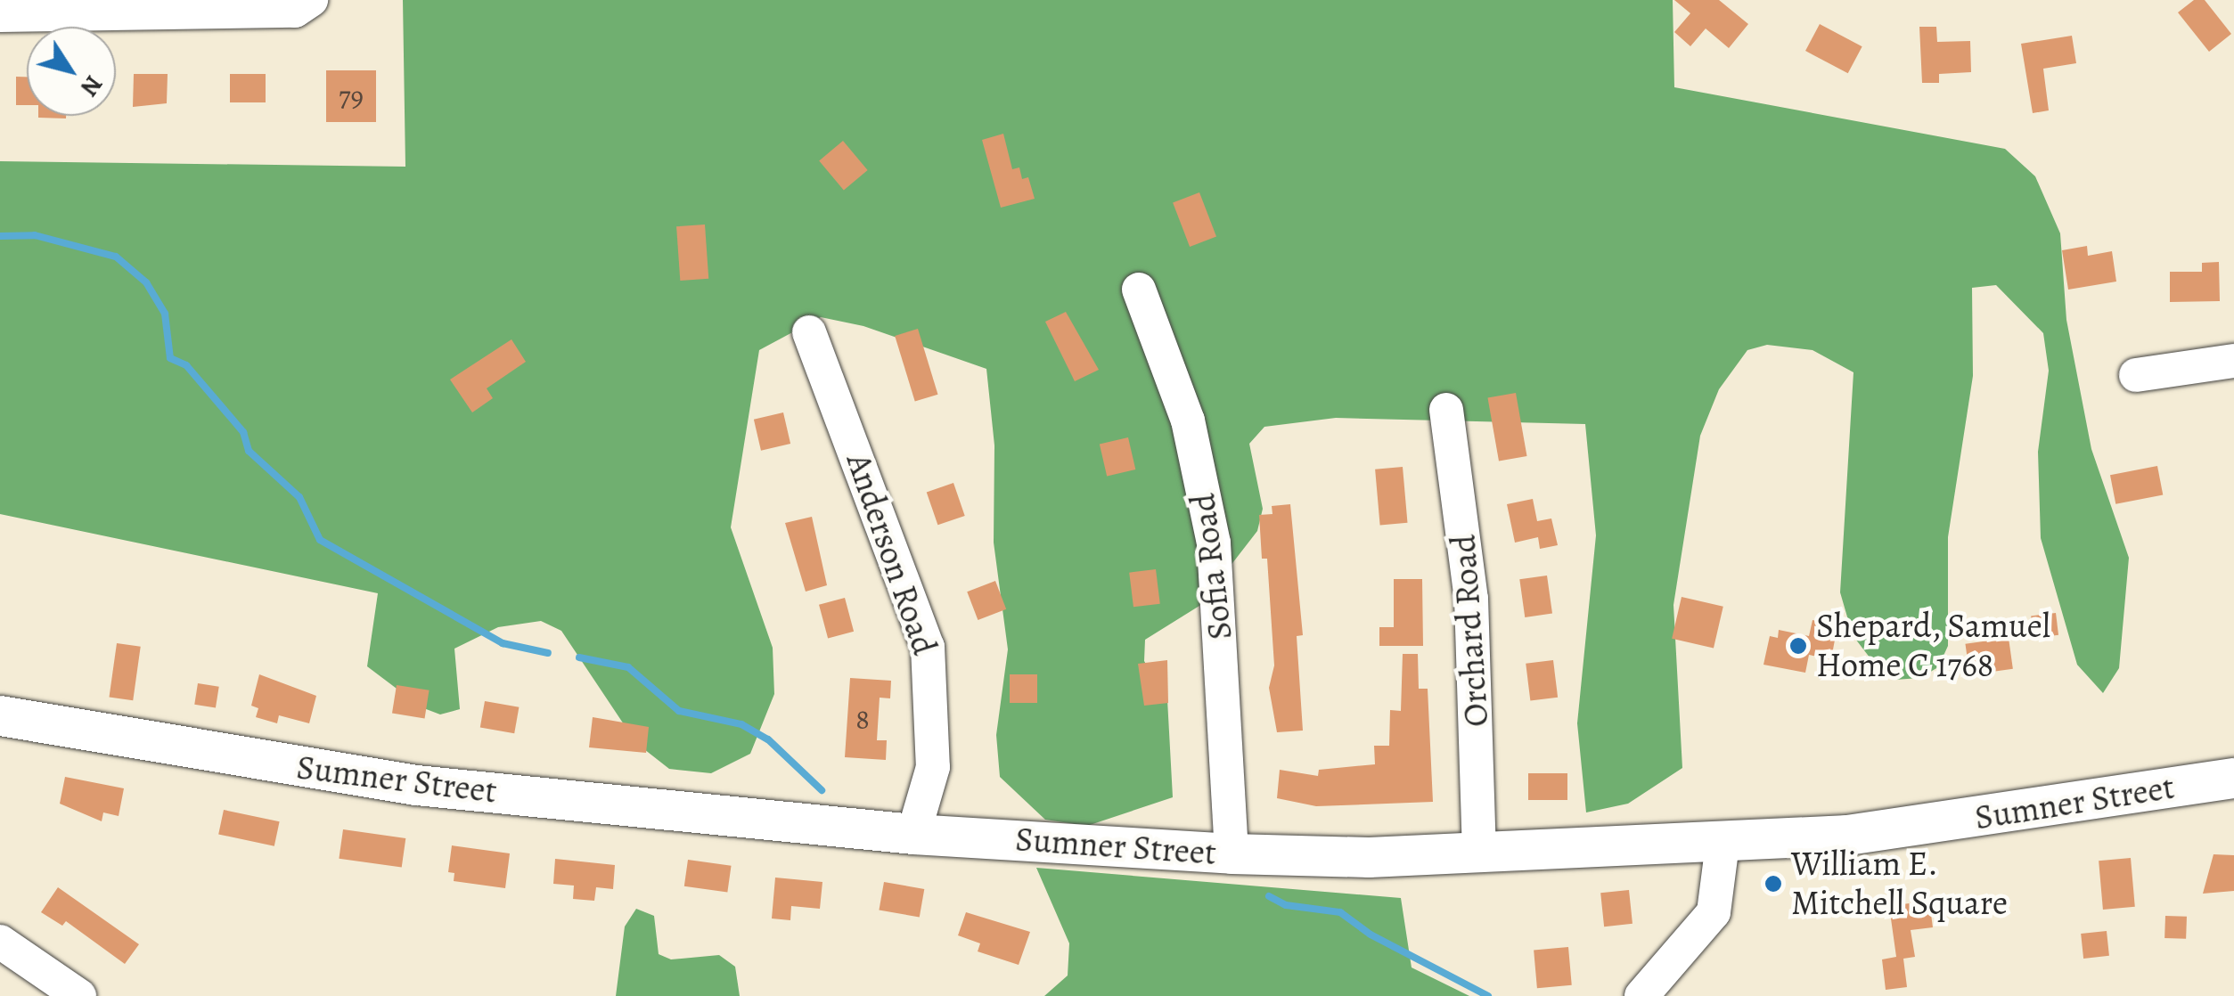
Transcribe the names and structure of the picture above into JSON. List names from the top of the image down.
{
  "streets": {
    "main road": ["Sumner Street"],
    "street": ["Anderson Road", "Sofia Road", "Orchard Road"]
  },
  "crossings": [
    ["Anderson Road", "Sumner Street"],
    ["Sofia Road", "Sumner Street"],
    ["Orchard Road", "Sumner Street"]
  ],
  "places": ["Shepard, Samuel Home C 1768", "William E. Mitchell Square"],
  "house_numbers": ["79", "8"],
  "north": "bottom right"
}
